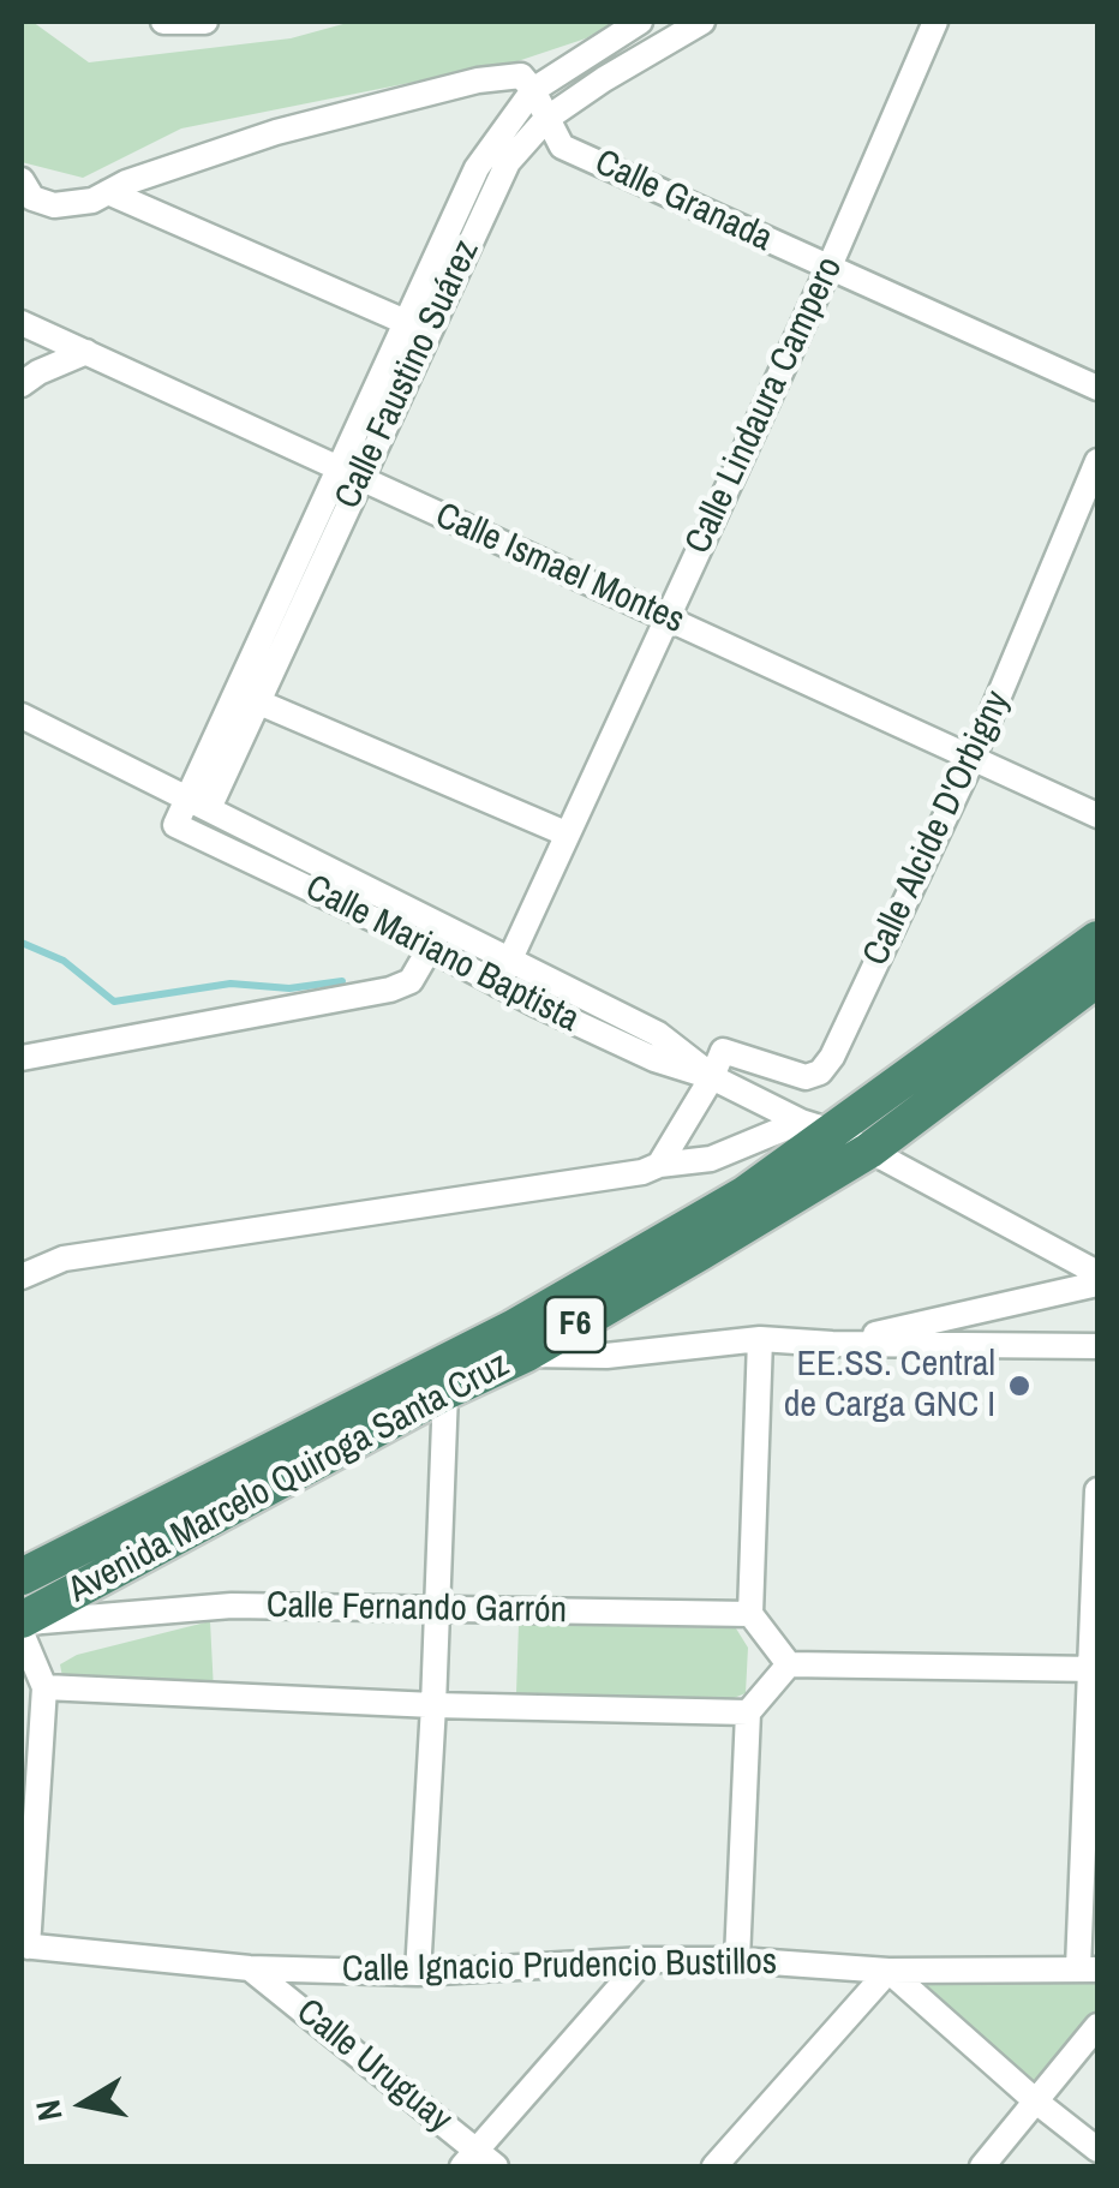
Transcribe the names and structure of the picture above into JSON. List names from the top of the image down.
{
  "streets": {
    "highway": ["F6", "Avenida Marcelo Quiroga Santa Cruz"],
    "street": [
      "Calle Granada",
      "Calle Faustino Suárez",
      "Calle Lindaura Campero",
      "Calle Ismael Montes",
      "Calle Alcide D'Orbigny",
      "Calle Mariano Baptista",
      "Calle Fernando Garrón",
      "Calle Ignacio Prudencio Bustillos",
      "Calle Uruguay"
    ]
  },
  "crossings": [
    ["Calle Granada", "Calle Faustino Suárez"],
    ["Calle Granada", "Calle Lindaura Campero"],
    ["Calle Faustino Suárez", "Calle Ismael Montes"],
    ["Calle Faustino Suárez", "Calle Mariano Baptista"],
    ["Calle Lindaura Campero", "Calle Ismael Montes"],
    ["Calle Lindaura Campero", "Calle Mariano Baptista"],
    ["Calle Ismael Montes", "Calle Alcide D'Orbigny"],
    ["Calle Alcide D'Orbigny", "Calle Mariano Baptista"],
    ["Calle Mariano Baptista", "Avenida Marcelo Quiroga Santa Cruz"],
    ["Avenida Marcelo Quiroga Santa Cruz", "Calle Fernando Garrón"],
    ["Calle Ignacio Prudencio Bustillos", "Calle Uruguay"]
  ],
  "places": ["EE.SS. Central de Carga GNC I"],
  "north": "left"
}
